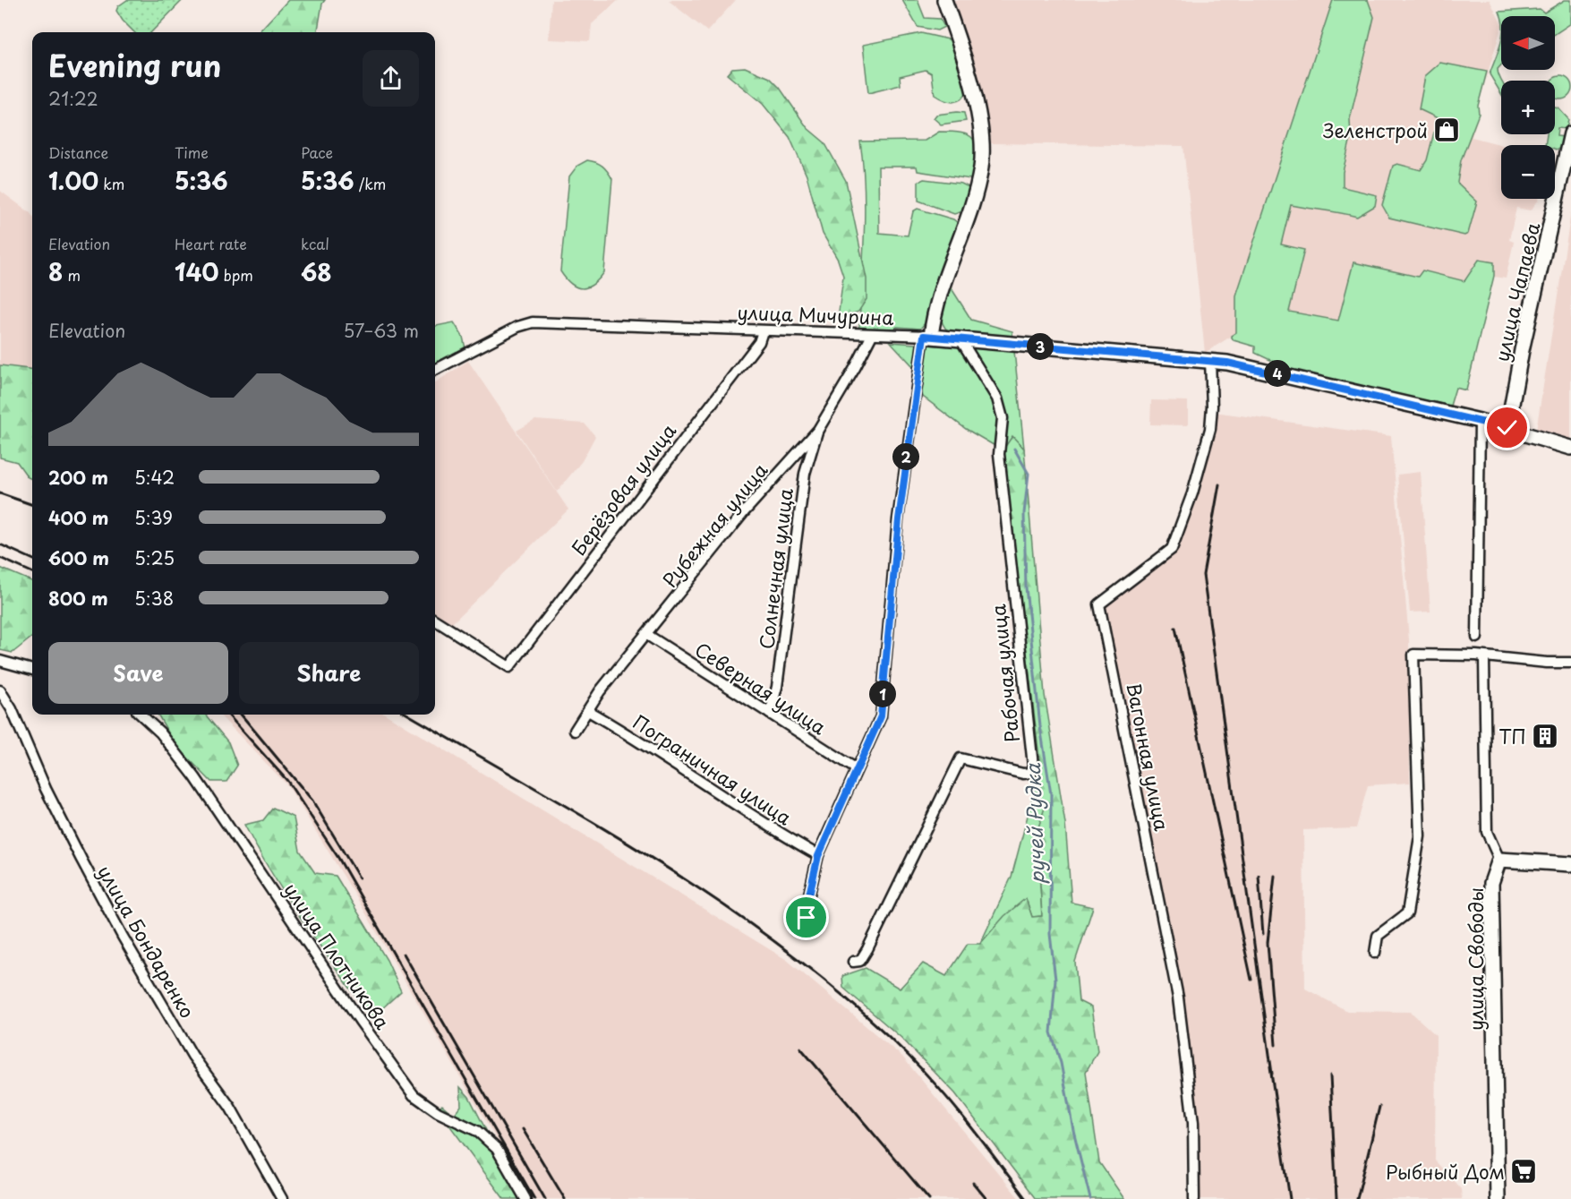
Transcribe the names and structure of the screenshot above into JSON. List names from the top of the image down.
{
  "streets": {
    "main road": ["улица Чапаева", "улица Мичурина", "улица Свободы"],
    "street": [
      "Берёзовая улица",
      "Рубежная улица",
      "Солнечная улица",
      "Рабочая улица",
      "Северная улица",
      "Вагонная улица",
      "Пограничная улица",
      "улица Бондаренко",
      "улица Плотникова"
    ]
  },
  "crossings": [
    ["улица Чапаева", "улица Мичурина"],
    ["улица Мичурина", "Берёзовая улица"],
    ["улица Мичурина", "Рубежная улица"],
    ["улица Мичурина", "Рабочая улица"],
    ["улица Мичурина", "Вагонная улица"],
    ["Рубежная улица", "Солнечная улица"],
    ["Рубежная улица", "Северная улица"],
    ["Рубежная улица", "Пограничная улица"],
    ["Солнечная улица", "Северная улица"]
  ],
  "water": ["ручей Рудка"],
  "places": {
    "shop": ["Зеленстрой"],
    "building": ["ТП"],
    "supermarket": ["Рыбный Дом"]
  },
  "north": "left",
  "page": {
    "map_buttons": ["+", "−"],
    "heading": ["Evening run", "21:22"],
    "stats": [
      ["Distance", "1.00 km"],
      ["Time", "5:36"],
      ["Pace", "5:36 /km"],
      ["Elevation", "8 m"],
      ["Heart rate", "140 bpm"],
      ["kcal", "68"]
    ],
    "chart": ["Elevation", "57–63 m"],
    "pins": [
      "3",
      "4",
      "2",
      "1"
    ],
    "list": [
      {
        "name": "200 m",
        "note": "5:42"
      },
      {
        "name": "400 m",
        "note": "5:39"
      },
      {
        "name": "600 m",
        "note": "5:25"
      },
      {
        "name": "800 m",
        "note": "5:38"
      }
    ],
    "buttons": ["Save", "Share"]
  }
}
